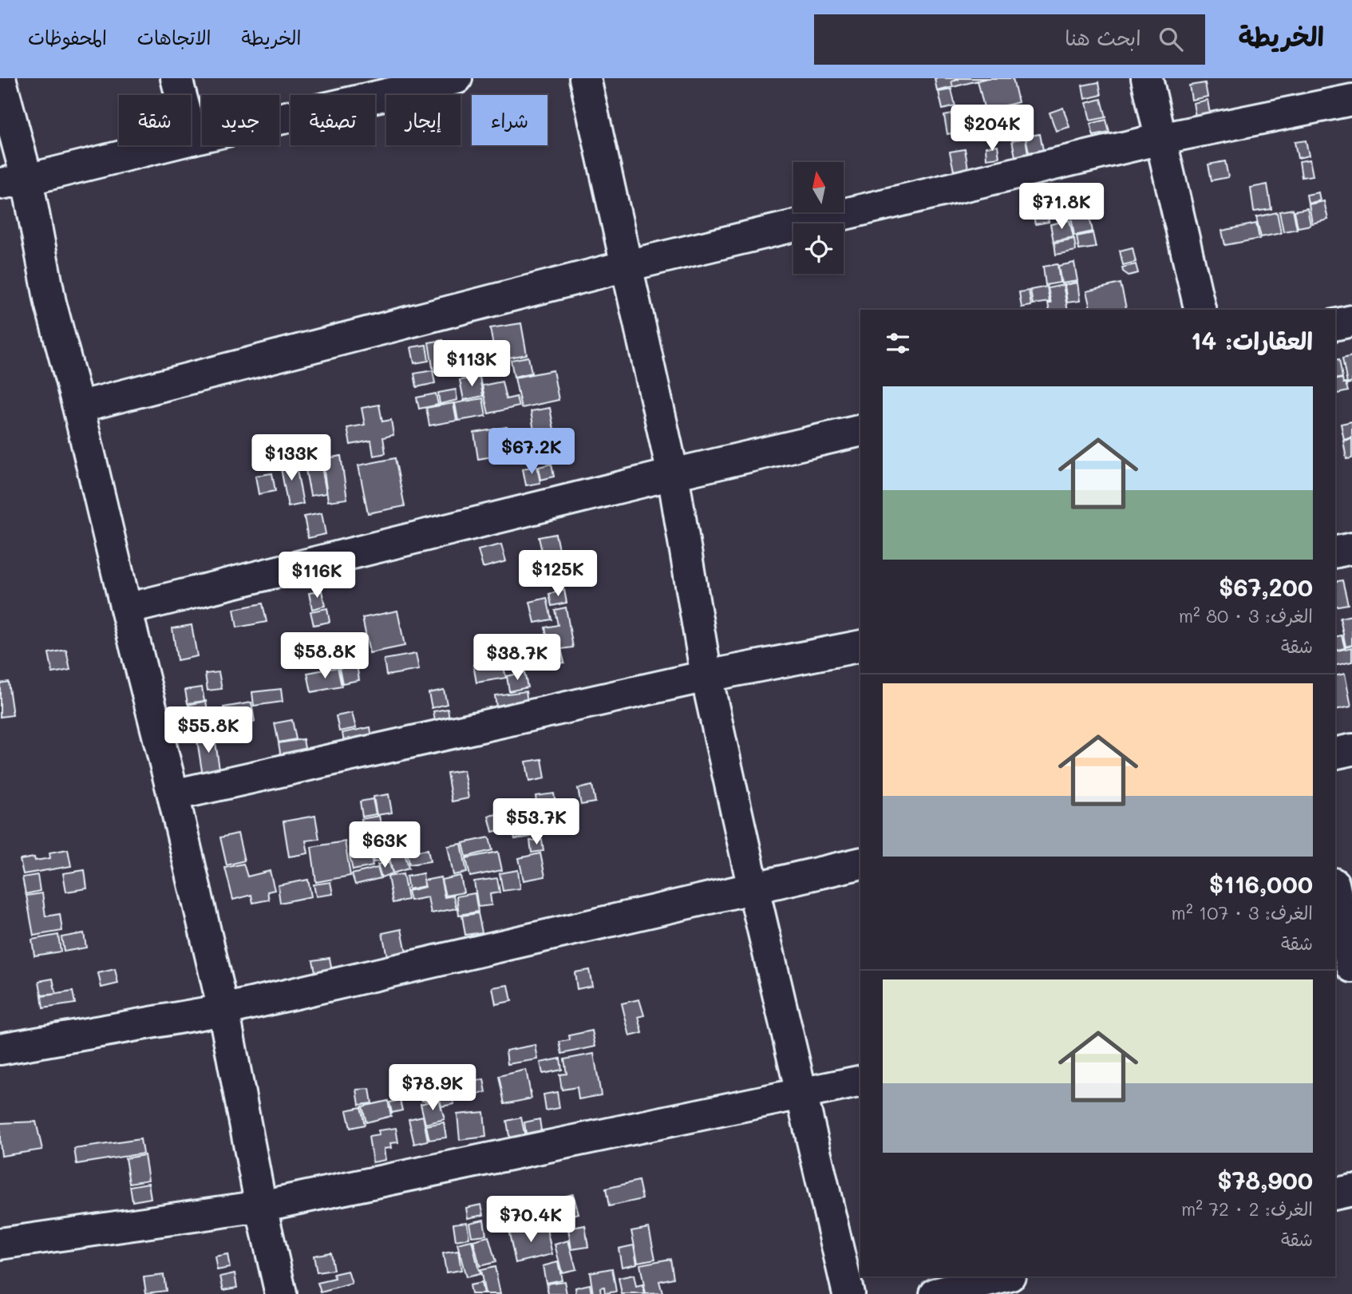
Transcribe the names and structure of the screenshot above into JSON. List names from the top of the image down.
{
  "north": "top",
  "page": {
    "header": "الخريطة",
    "search": "ابحث هنا",
    "nav": ["الخريطة", "الاتجاهات", "المحفوظات"],
    "chip": [
      "شراء",
      "إيجار",
      "تصفية",
      "جديد",
      "شقة"
    ],
    "price": [
      "$204K",
      "$71.8K",
      "$113K",
      "$67.2K",
      "$133K",
      "$125K",
      "$116K",
      "$58.8K",
      "$38.7K",
      "$55.8K",
      "$53.7K",
      "$63K",
      "$78.9K",
      "$70.4K"
    ],
    "heading": "العقارات: 14",
    "list": [
      {
        "name": "$67,200",
        "note": "الغرف: 3 · 80 m² · شقة"
      },
      {
        "name": "$116,000",
        "note": "الغرف: 3 · 107 m² · شقة"
      },
      {
        "name": "$78,900",
        "note": "الغرف: 2 · 72 m² · شقة"
      }
    ]
  }
}
